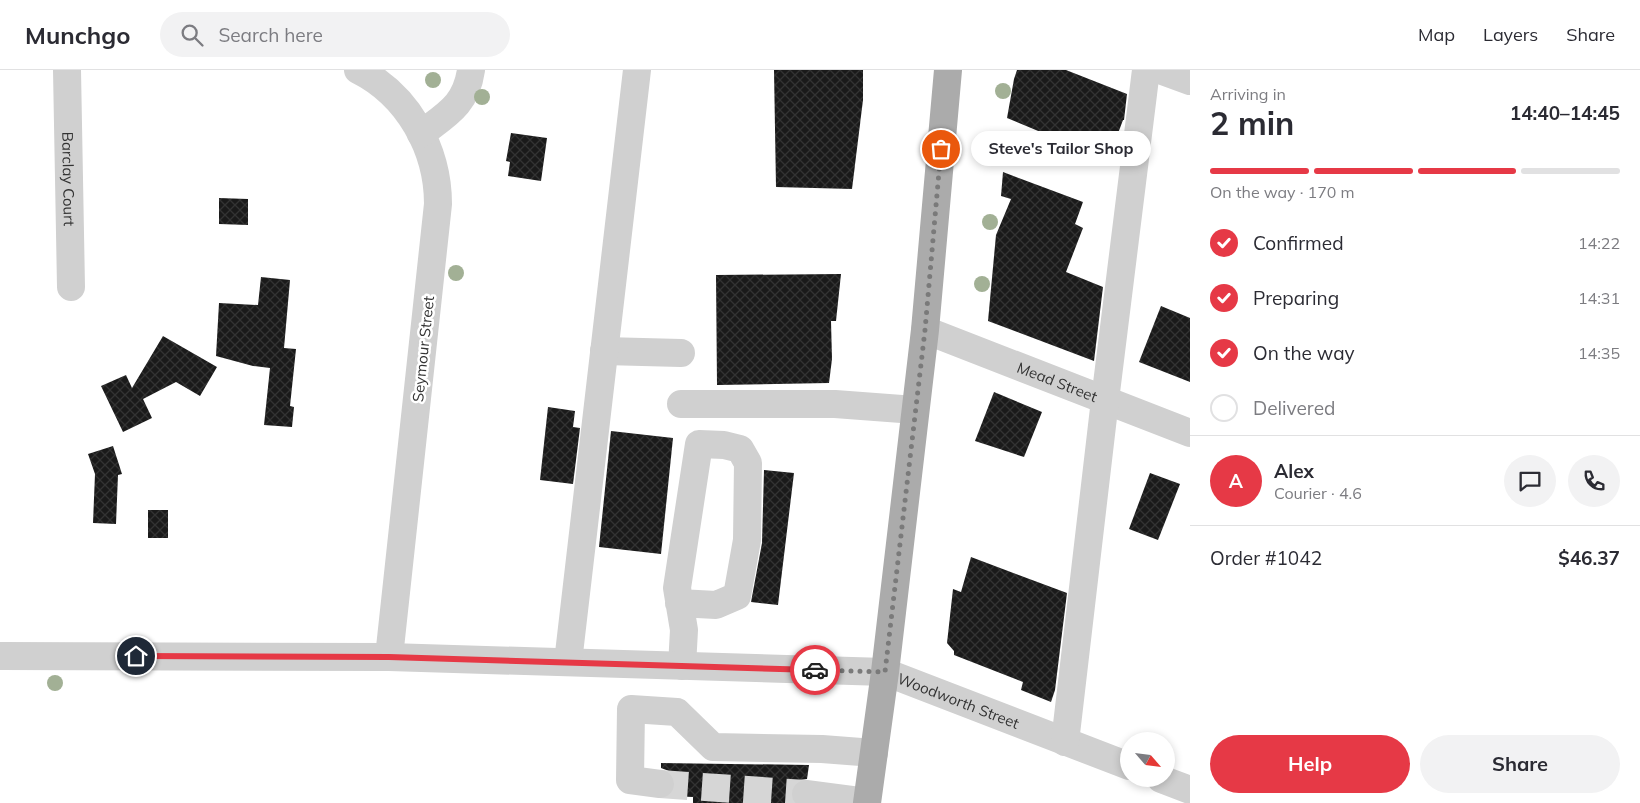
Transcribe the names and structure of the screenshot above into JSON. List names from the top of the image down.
{
  "streets": {
    "street": [
      "Barclay Court",
      "Seymour Street",
      "Mead Street",
      "Woodworth Street"
    ]
  },
  "crossings": [
    ["Seymour Street", "Woodworth Street"]
  ],
  "places": ["Steve's Tailor Shop"],
  "north": "bottom right",
  "page": {
    "header": "Munchgo",
    "search": "Search here",
    "nav": ["Map", "Layers", "Share"],
    "heading": ["2 min", "Arriving in", "14:40–14:45"],
    "panel": [
      "Alex",
      "Courier · 4.6",
      "Order #1042",
      "$46.37"
    ],
    "bubble": "Steve's Tailor Shop",
    "bar": "On the way · 170 m",
    "list": [
      ["Confirmed", "14:22"],
      ["Preparing", "14:31"],
      ["On the way", "14:35"],
      "Delivered"
    ],
    "round": "A",
    "buttons": ["Help", "Share"]
  }
}
